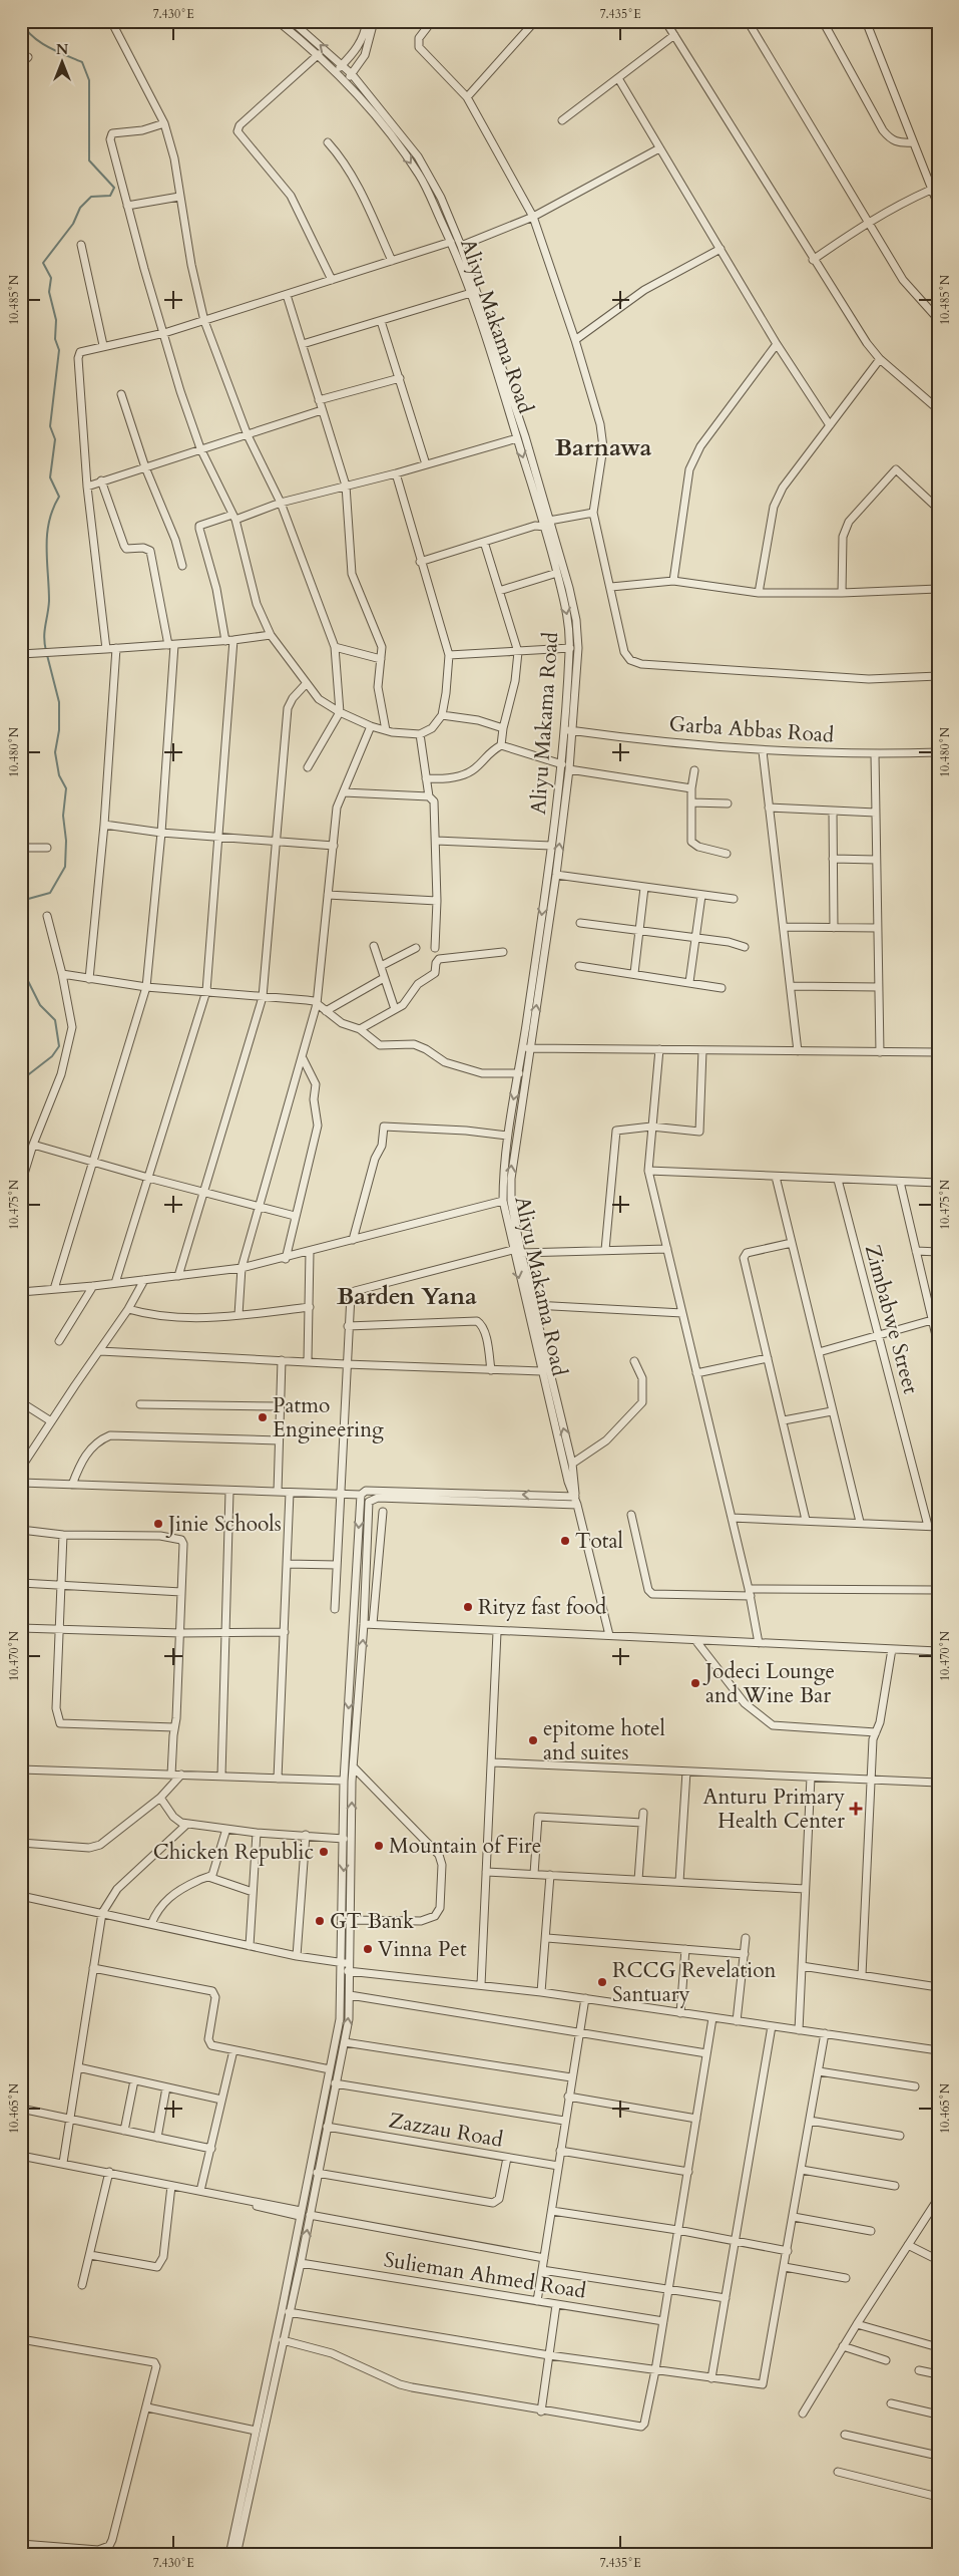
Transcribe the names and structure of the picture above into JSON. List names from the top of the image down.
{
  "streets": {
    "street": [
      "Aliyu Makama Road",
      "Garba Abbas Road",
      "Zimbabwe Street",
      "Zazzau Road",
      "Sulieman Ahmed Road"
    ]
  },
  "crossings": [
    ["Aliyu Makama Road", "Garba Abbas Road"]
  ],
  "districts": ["Barnawa", "Barden Yana"],
  "places": {
    "other": [
      "Patmo Engineering",
      "Jinie Schools",
      "Total",
      "Rityz fast food",
      "Jodeci Lounge and Wine Bar",
      "epitome hotel and suites",
      "Mountain of Fire",
      "Chicken Republic",
      "GT Bank",
      "Vinna Pet",
      "RCCG Revelation Santuary"
    ],
    "health": ["Anturu Primary Health Center"]
  },
  "north": "top",
  "coordinates": [
    "7.430°E",
    "7.435°E",
    "10.485°N",
    "10.480°N",
    "10.475°N",
    "10.470°N",
    "10.465°N"
  ]
}
